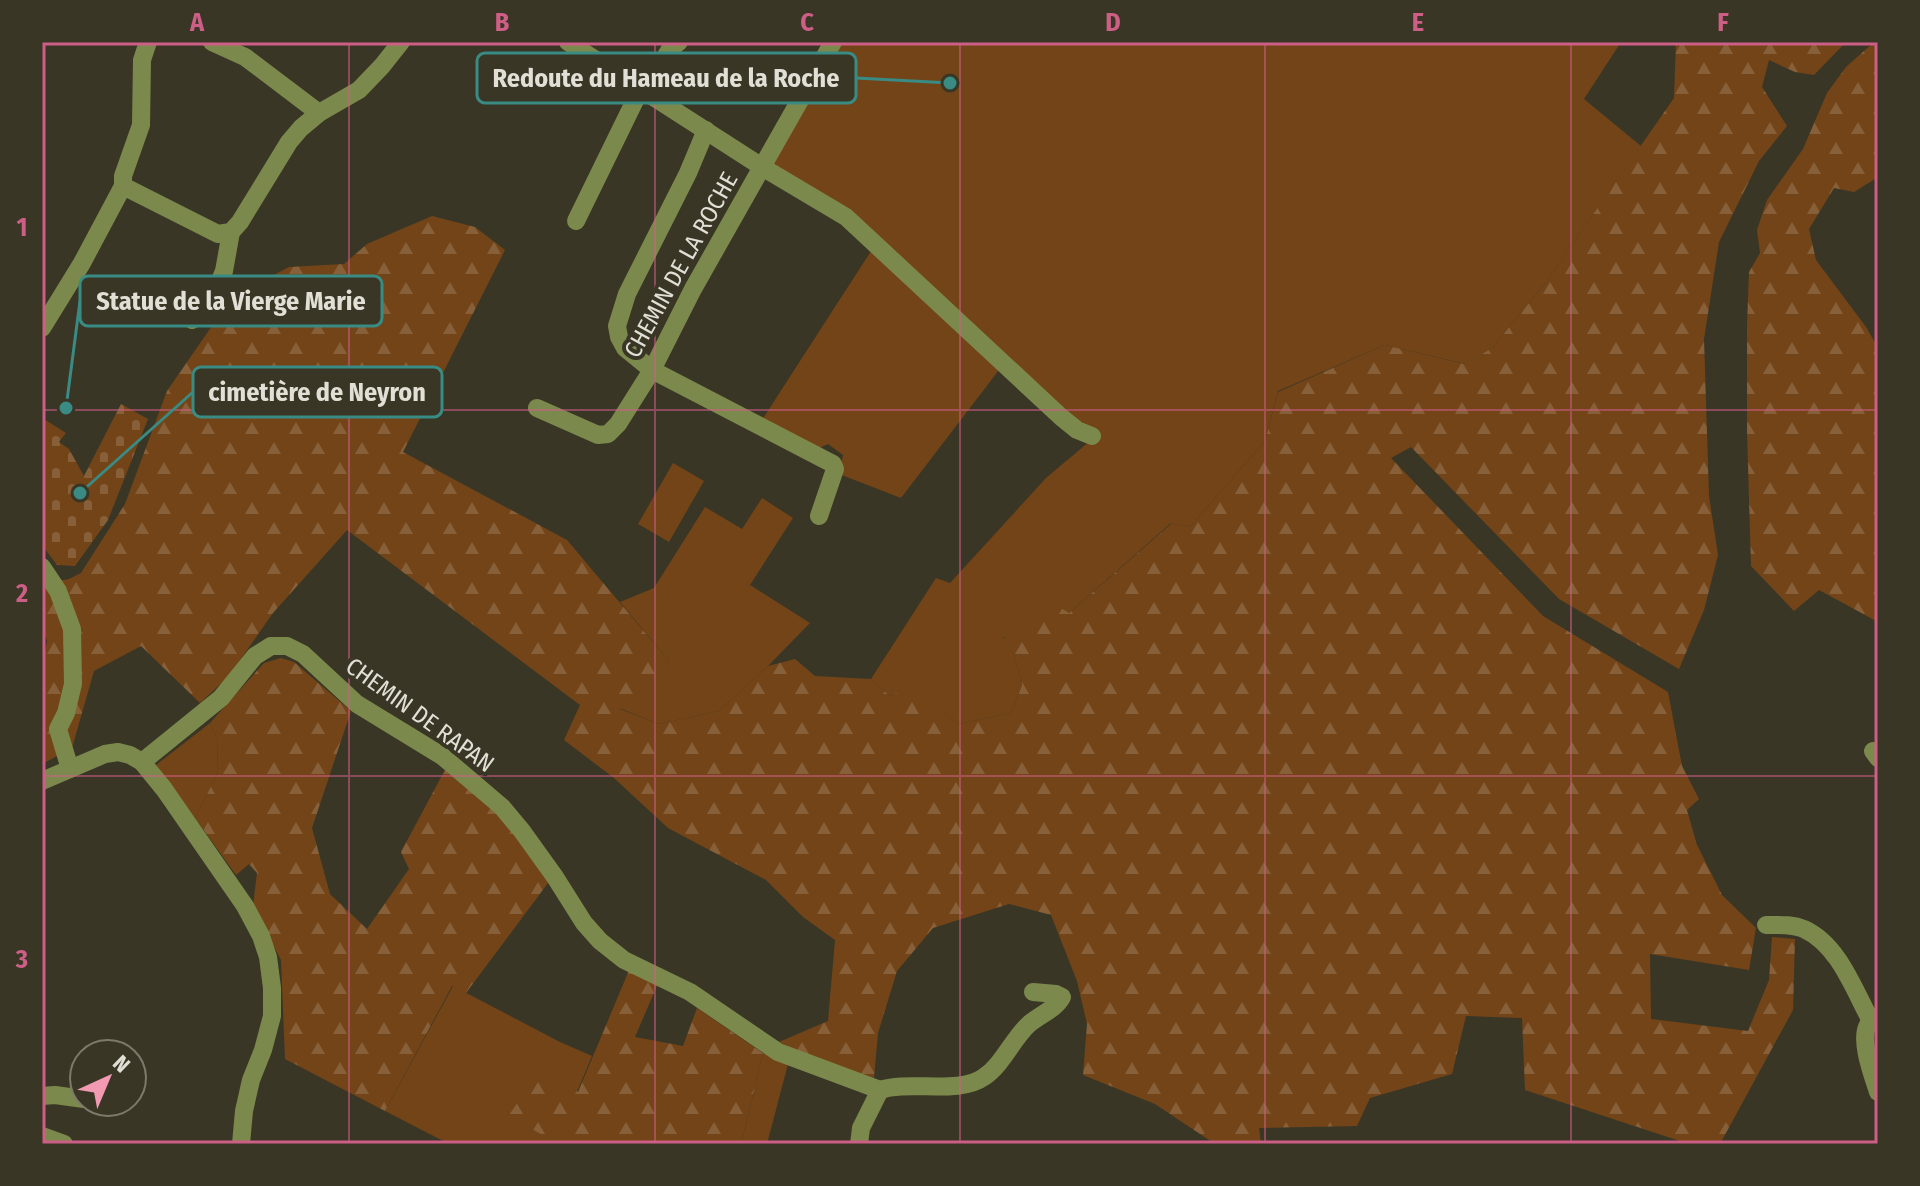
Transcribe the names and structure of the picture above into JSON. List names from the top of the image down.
{
  "streets": {
    "street": ["CHEMIN DE LA ROCHE", "CHEMIN DE RAPAN"]
  },
  "places": ["Redoute du Hameau de la Roche", "Statue de la Vierge Marie", "cimetière de Neyron"],
  "north": "top right",
  "grid": {
    "columns": [
      "A",
      "B",
      "C",
      "D",
      "E",
      "F"
    ],
    "rows": ["1", "2", "3"]
  }
}
